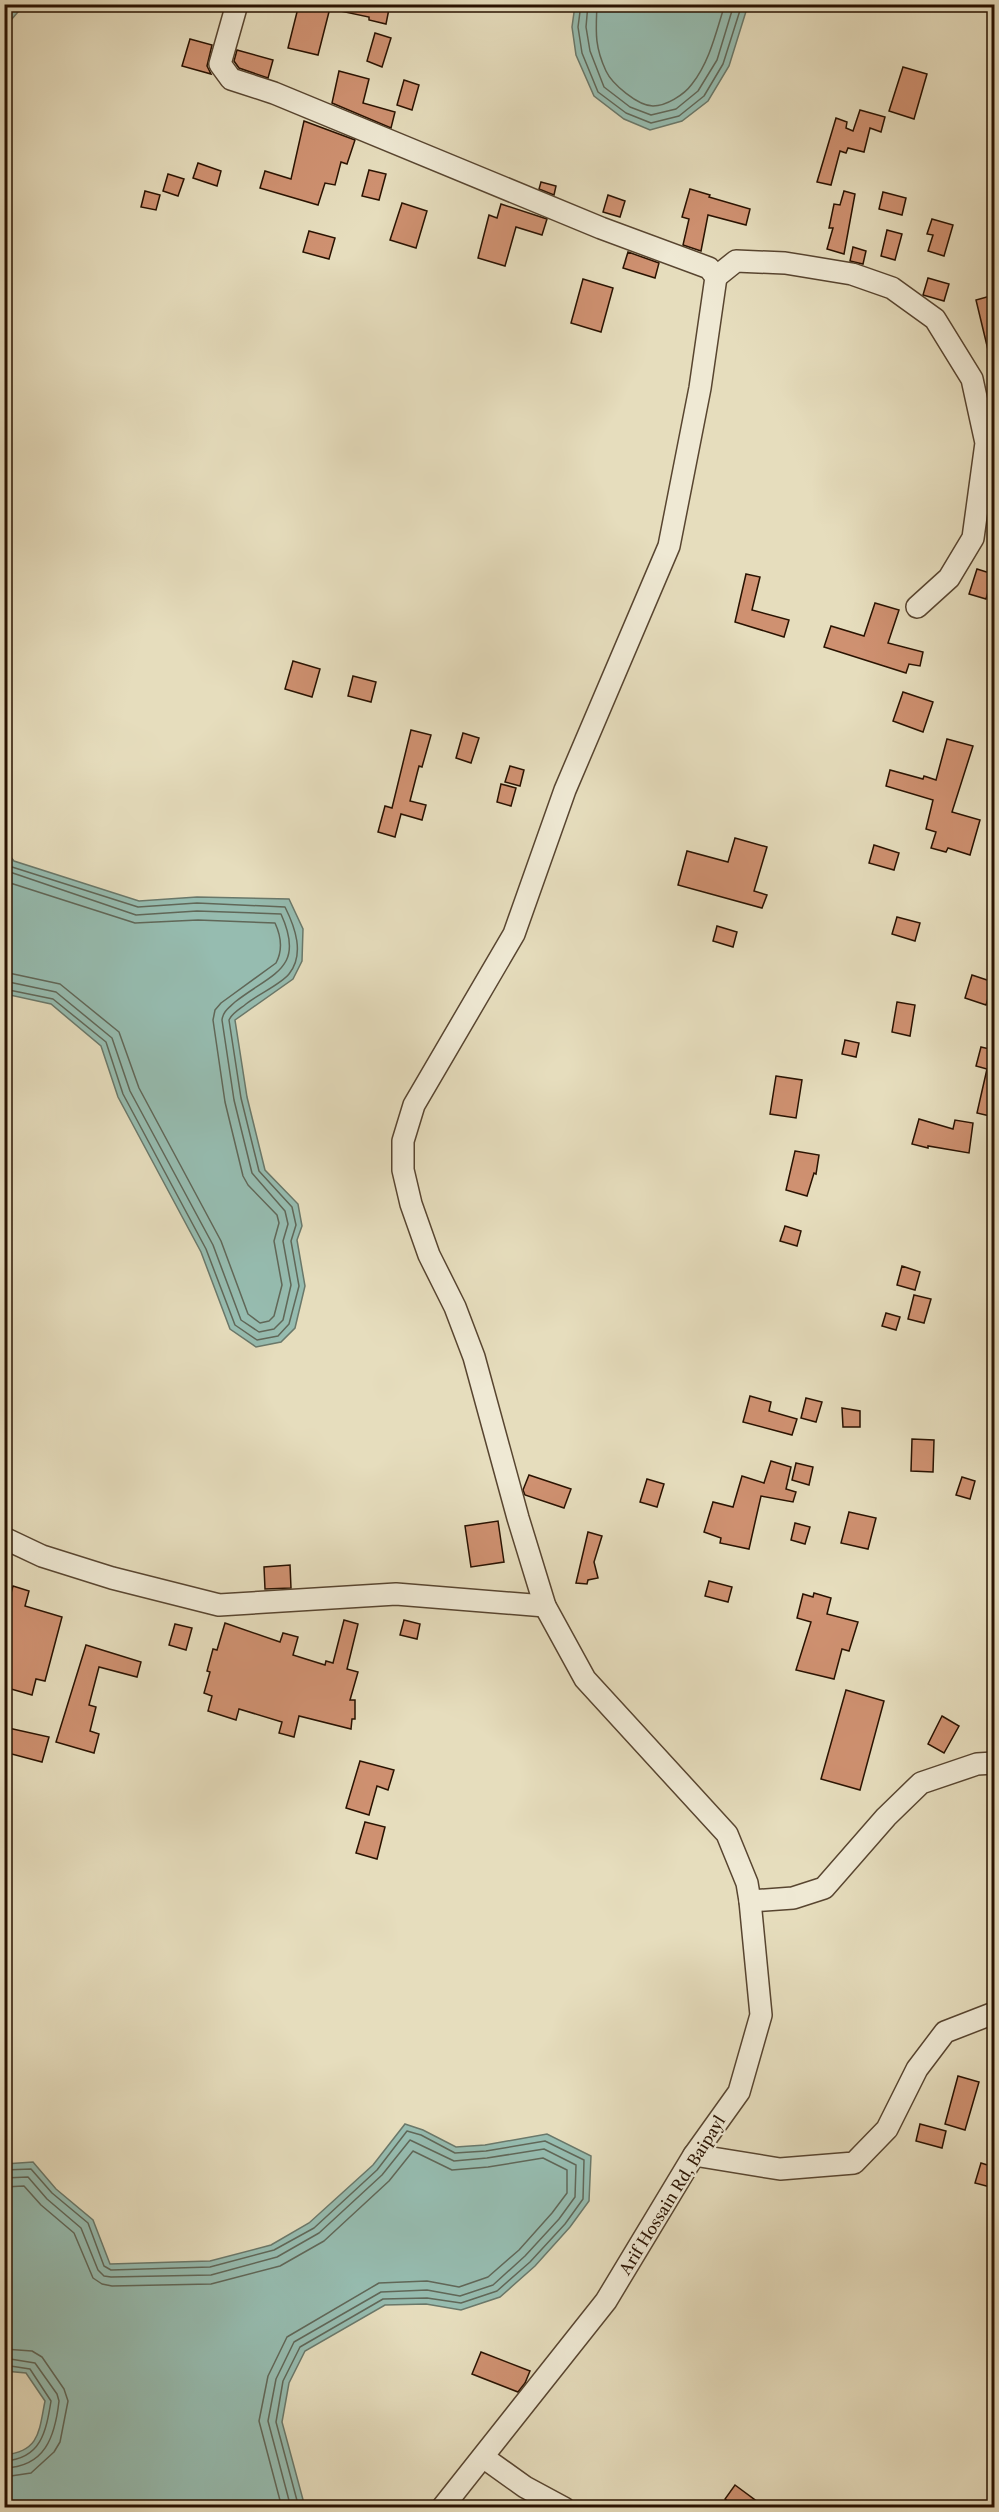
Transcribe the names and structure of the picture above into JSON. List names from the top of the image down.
{
  "streets": {
    "street": ["Arif Hossain Rd, Baipayl"]
  }
}
